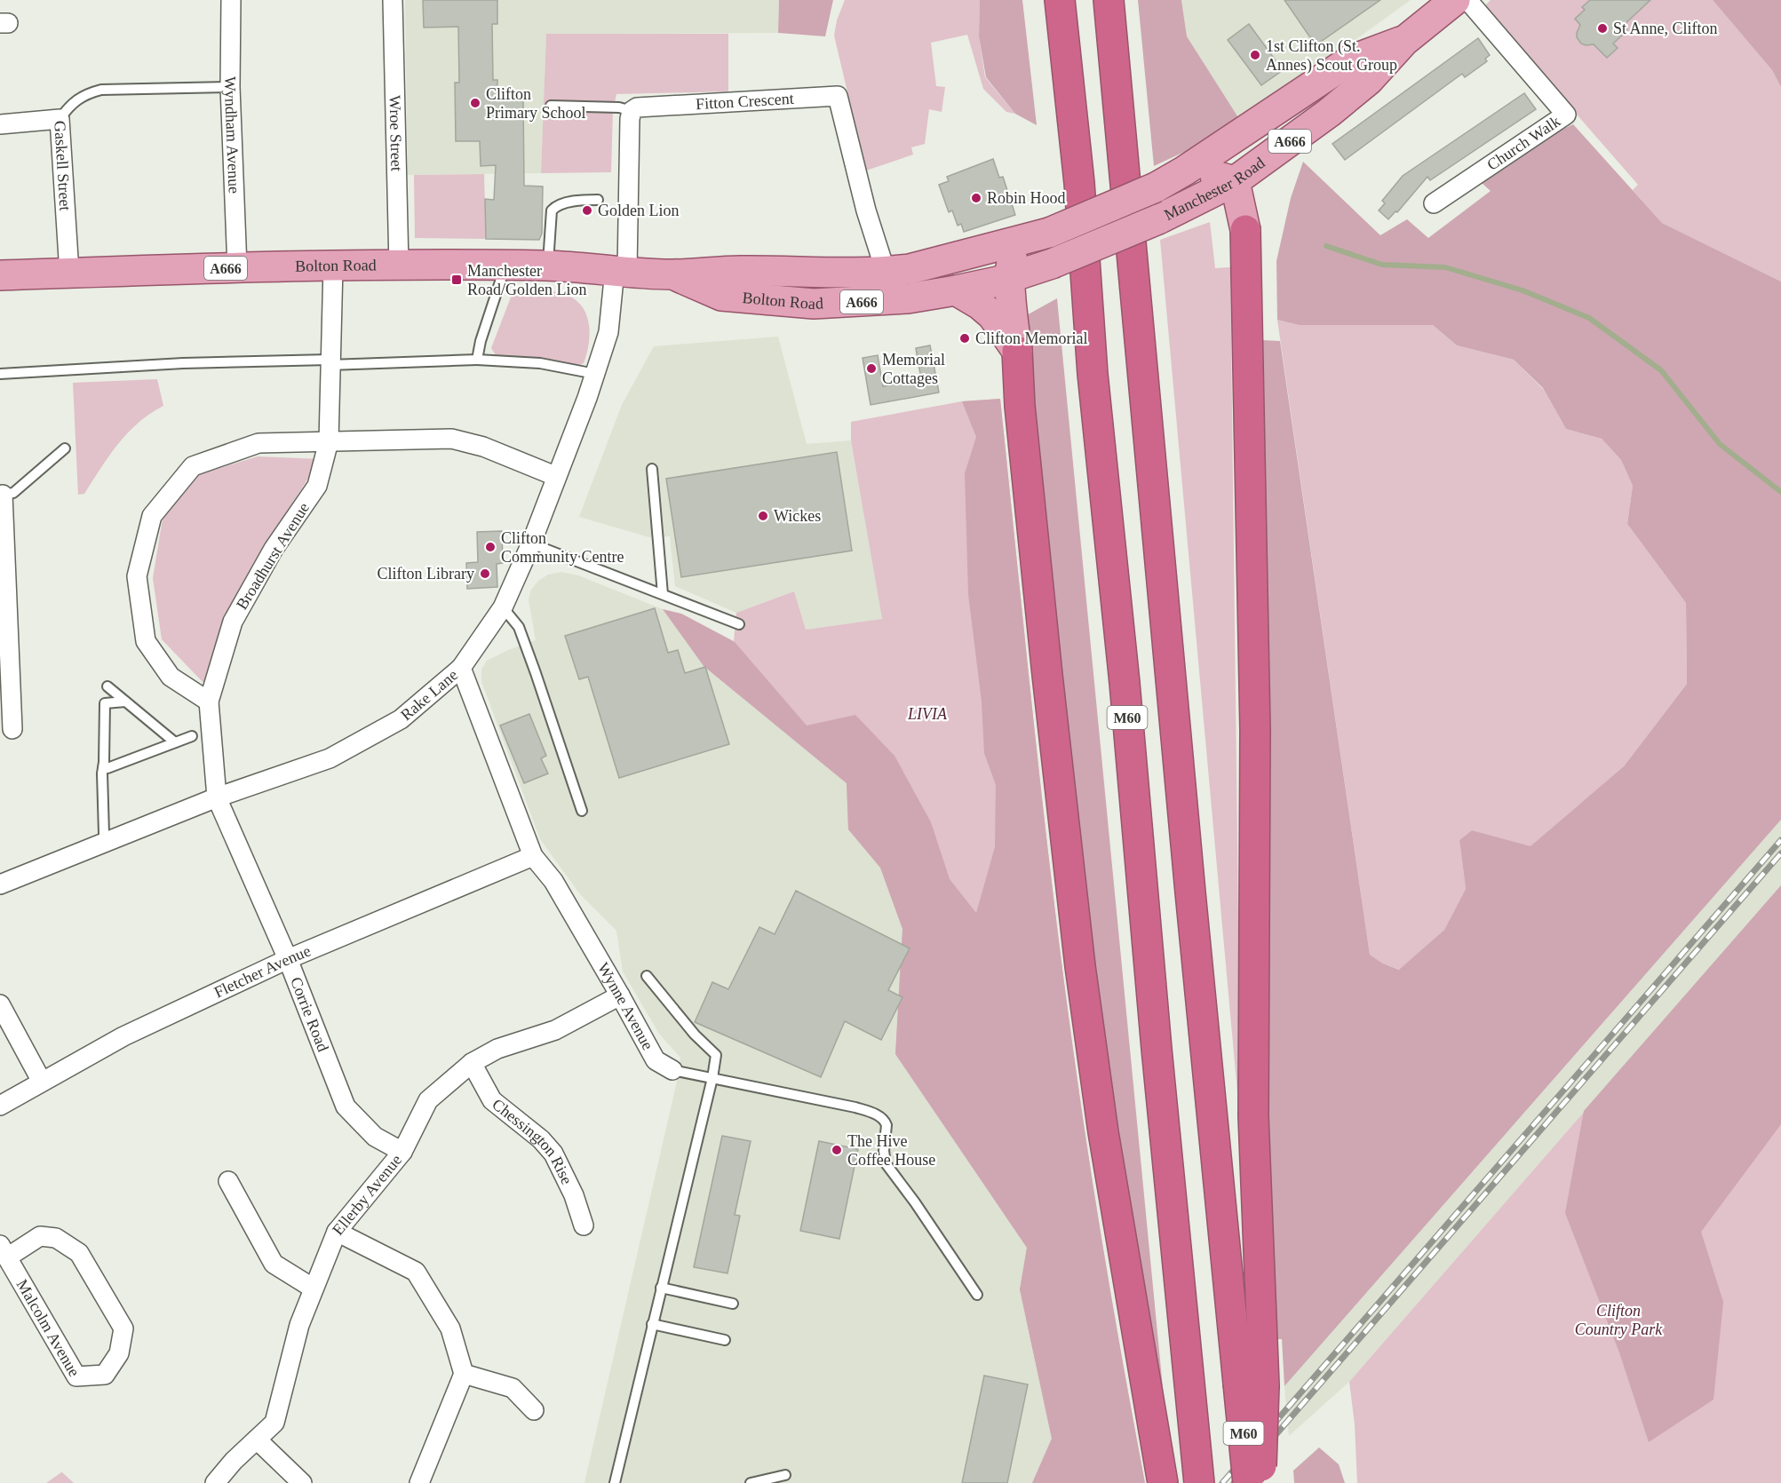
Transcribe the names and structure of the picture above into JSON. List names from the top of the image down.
{
  "streets": {
    "highway": ["M60"],
    "main road": ["A666", "Manchester Road", "Bolton Road"],
    "street": [
      "Fitton Crescent",
      "Wroe Street",
      "Wyndham Avenue",
      "Church Walk",
      "Gaskell Street",
      "Broadhurst Avenue",
      "Rake Lane",
      "Fletcher Avenue",
      "Wynne Avenue",
      "Corrie Road",
      "Chessington Rise",
      "Ellerby Avenue",
      "Malcolm Avenue"
    ]
  },
  "crossings": [
    ["Fitton Crescent", "Bolton Road"],
    ["Wroe Street", "Bolton Road"],
    ["Wyndham Avenue", "Bolton Road"],
    ["Gaskell Street", "Bolton Road"],
    ["Manchester Road", "Bolton Road"],
    ["Bolton Road", "Broadhurst Avenue"],
    ["Bolton Road", "Rake Lane"],
    ["Broadhurst Avenue", "Rake Lane"],
    ["Broadhurst Avenue", "Corrie Road"],
    ["Rake Lane", "Wynne Avenue"],
    ["Rake Lane", "Corrie Road"],
    ["Fletcher Avenue", "Wynne Avenue"],
    ["Fletcher Avenue", "Corrie Road"],
    ["Wynne Avenue", "Ellerby Avenue"],
    ["Corrie Road", "Ellerby Avenue"],
    ["Chessington Rise", "Ellerby Avenue"]
  ],
  "parks": ["LIVIA", "Clifton Country Park"],
  "places": {
    "other": [
      "St Anne, Clifton",
      "1st Clifton (St. Annes) Scout Group",
      "Clifton Primary School",
      "Robin Hood",
      "Golden Lion",
      "Clifton Memorial",
      "Memorial Cottages",
      "Wickes",
      "Clifton Community Centre",
      "Clifton Library",
      "The Hive Coffee House"
    ],
    "transit": ["Manchester Road/Golden Lion"]
  }
}
